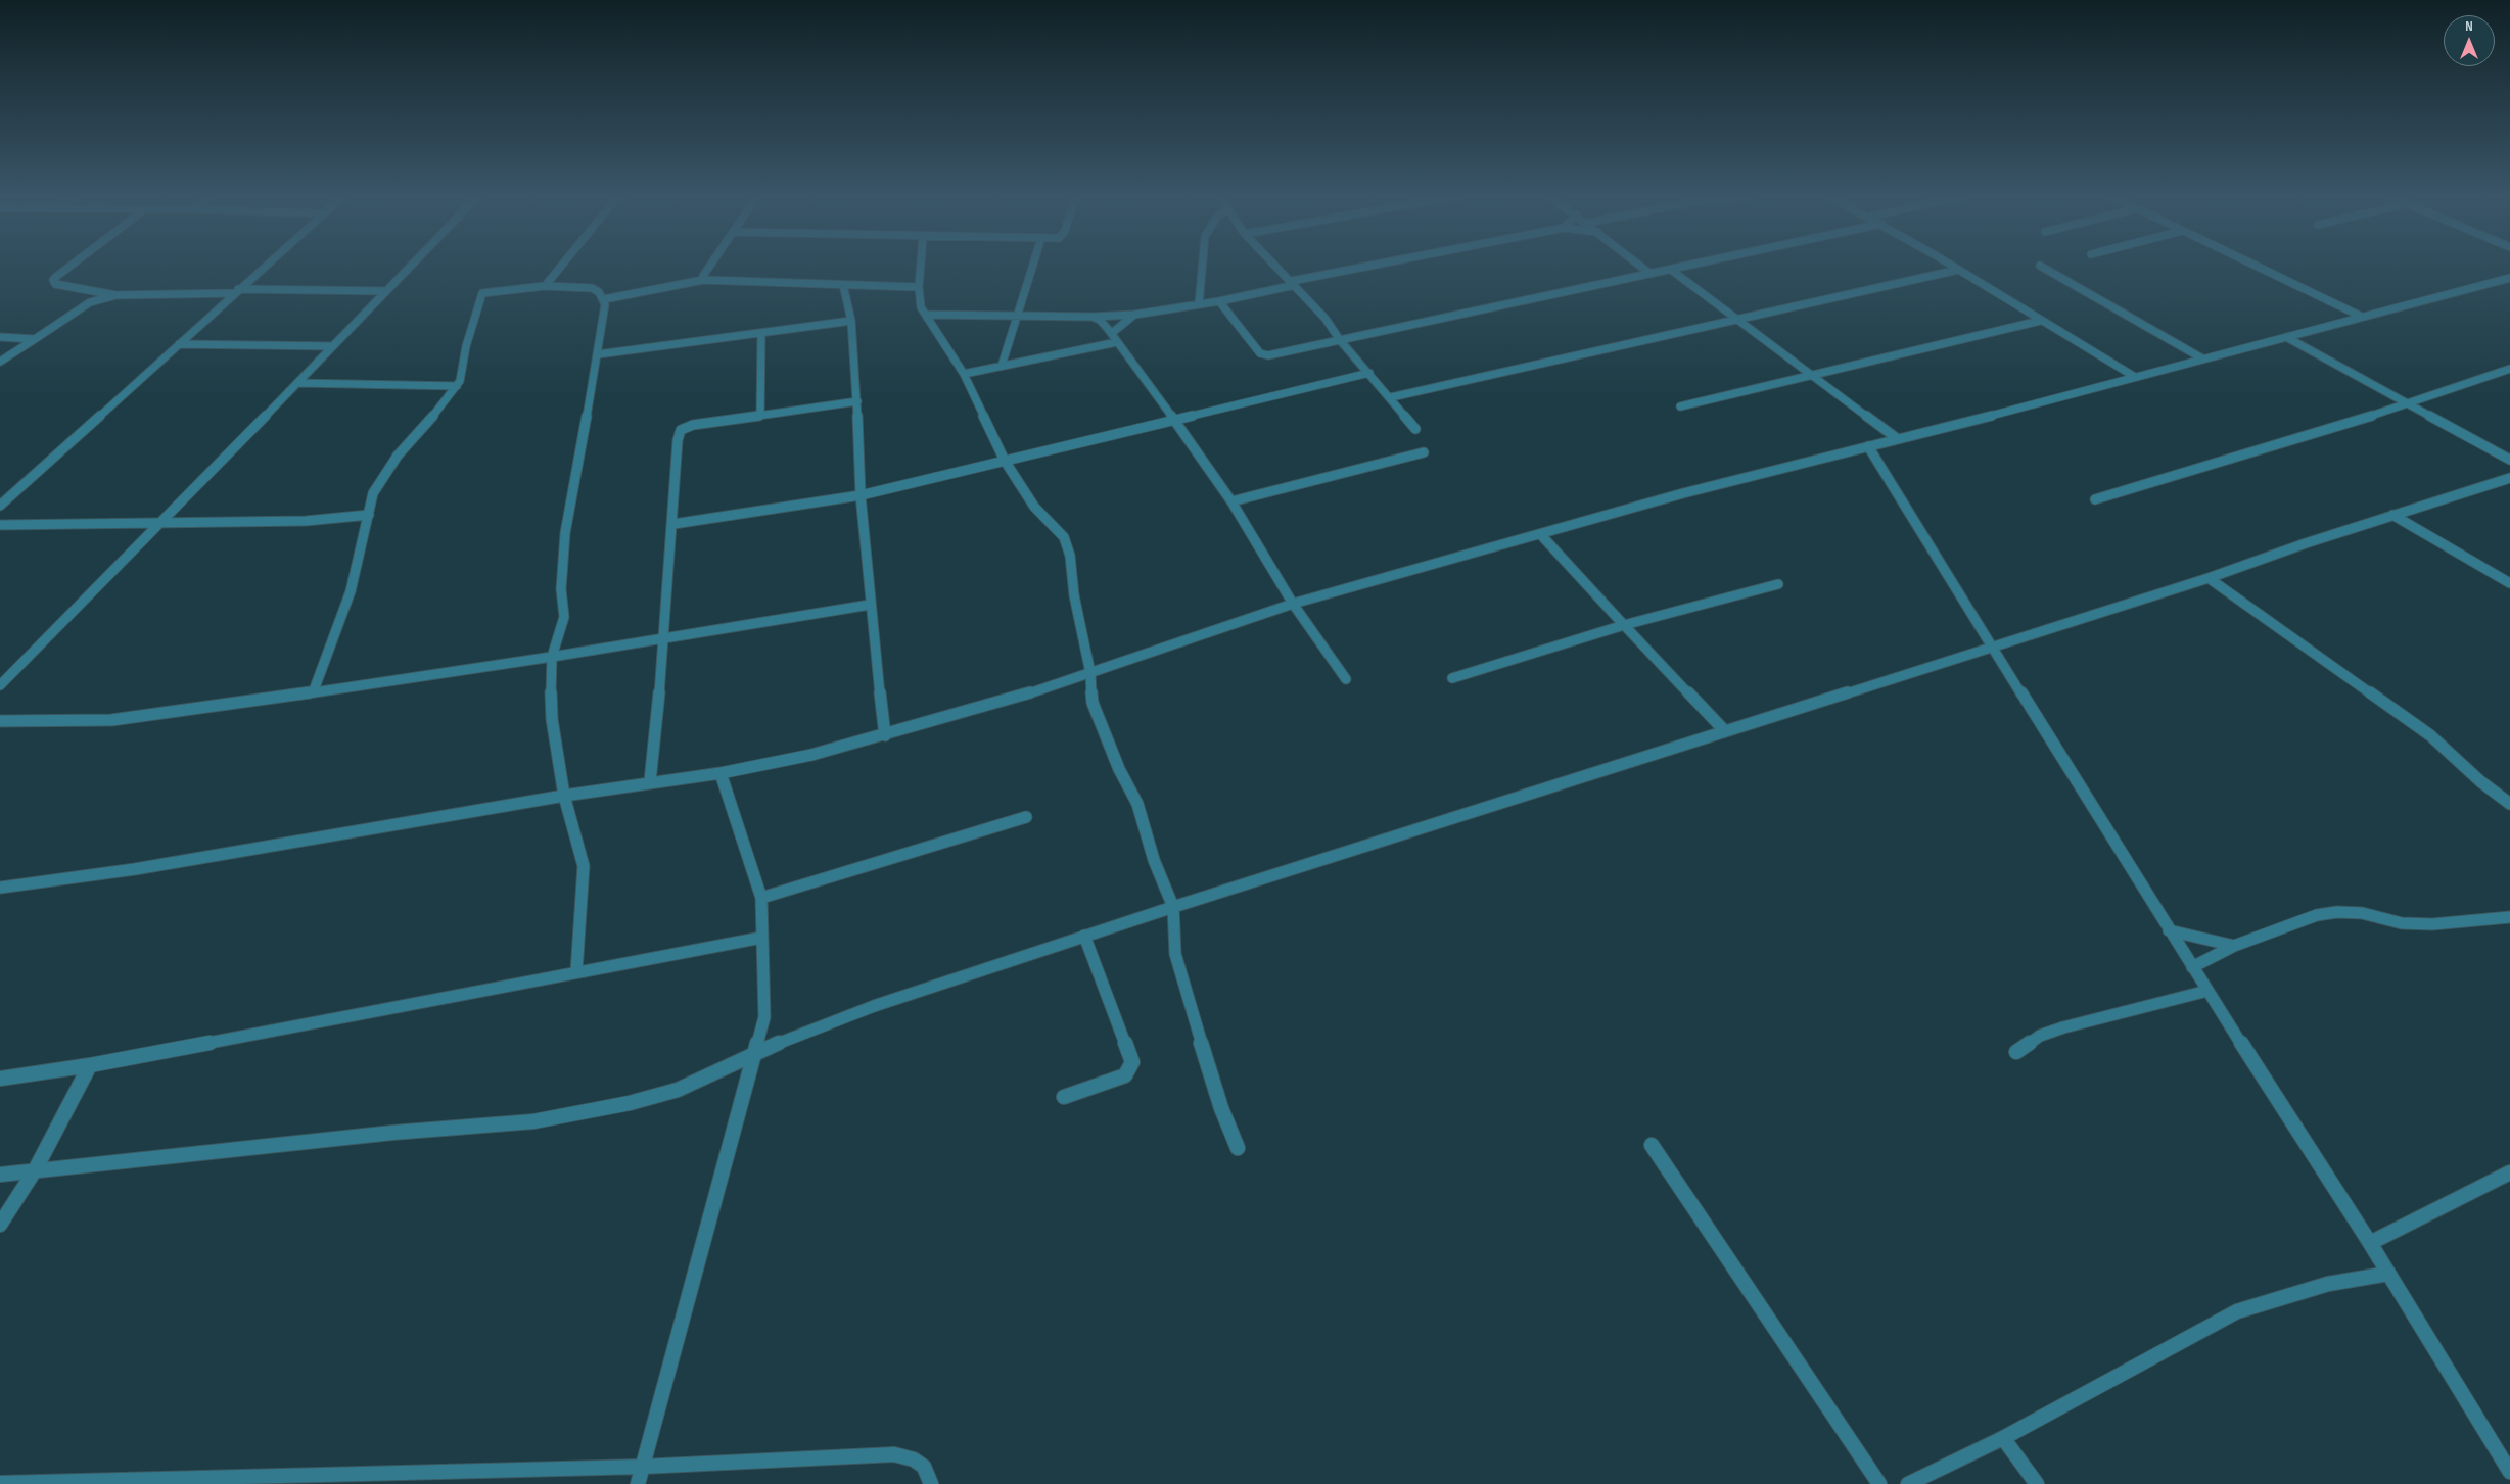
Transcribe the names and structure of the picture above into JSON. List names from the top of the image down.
{
  "north": "top"
}
